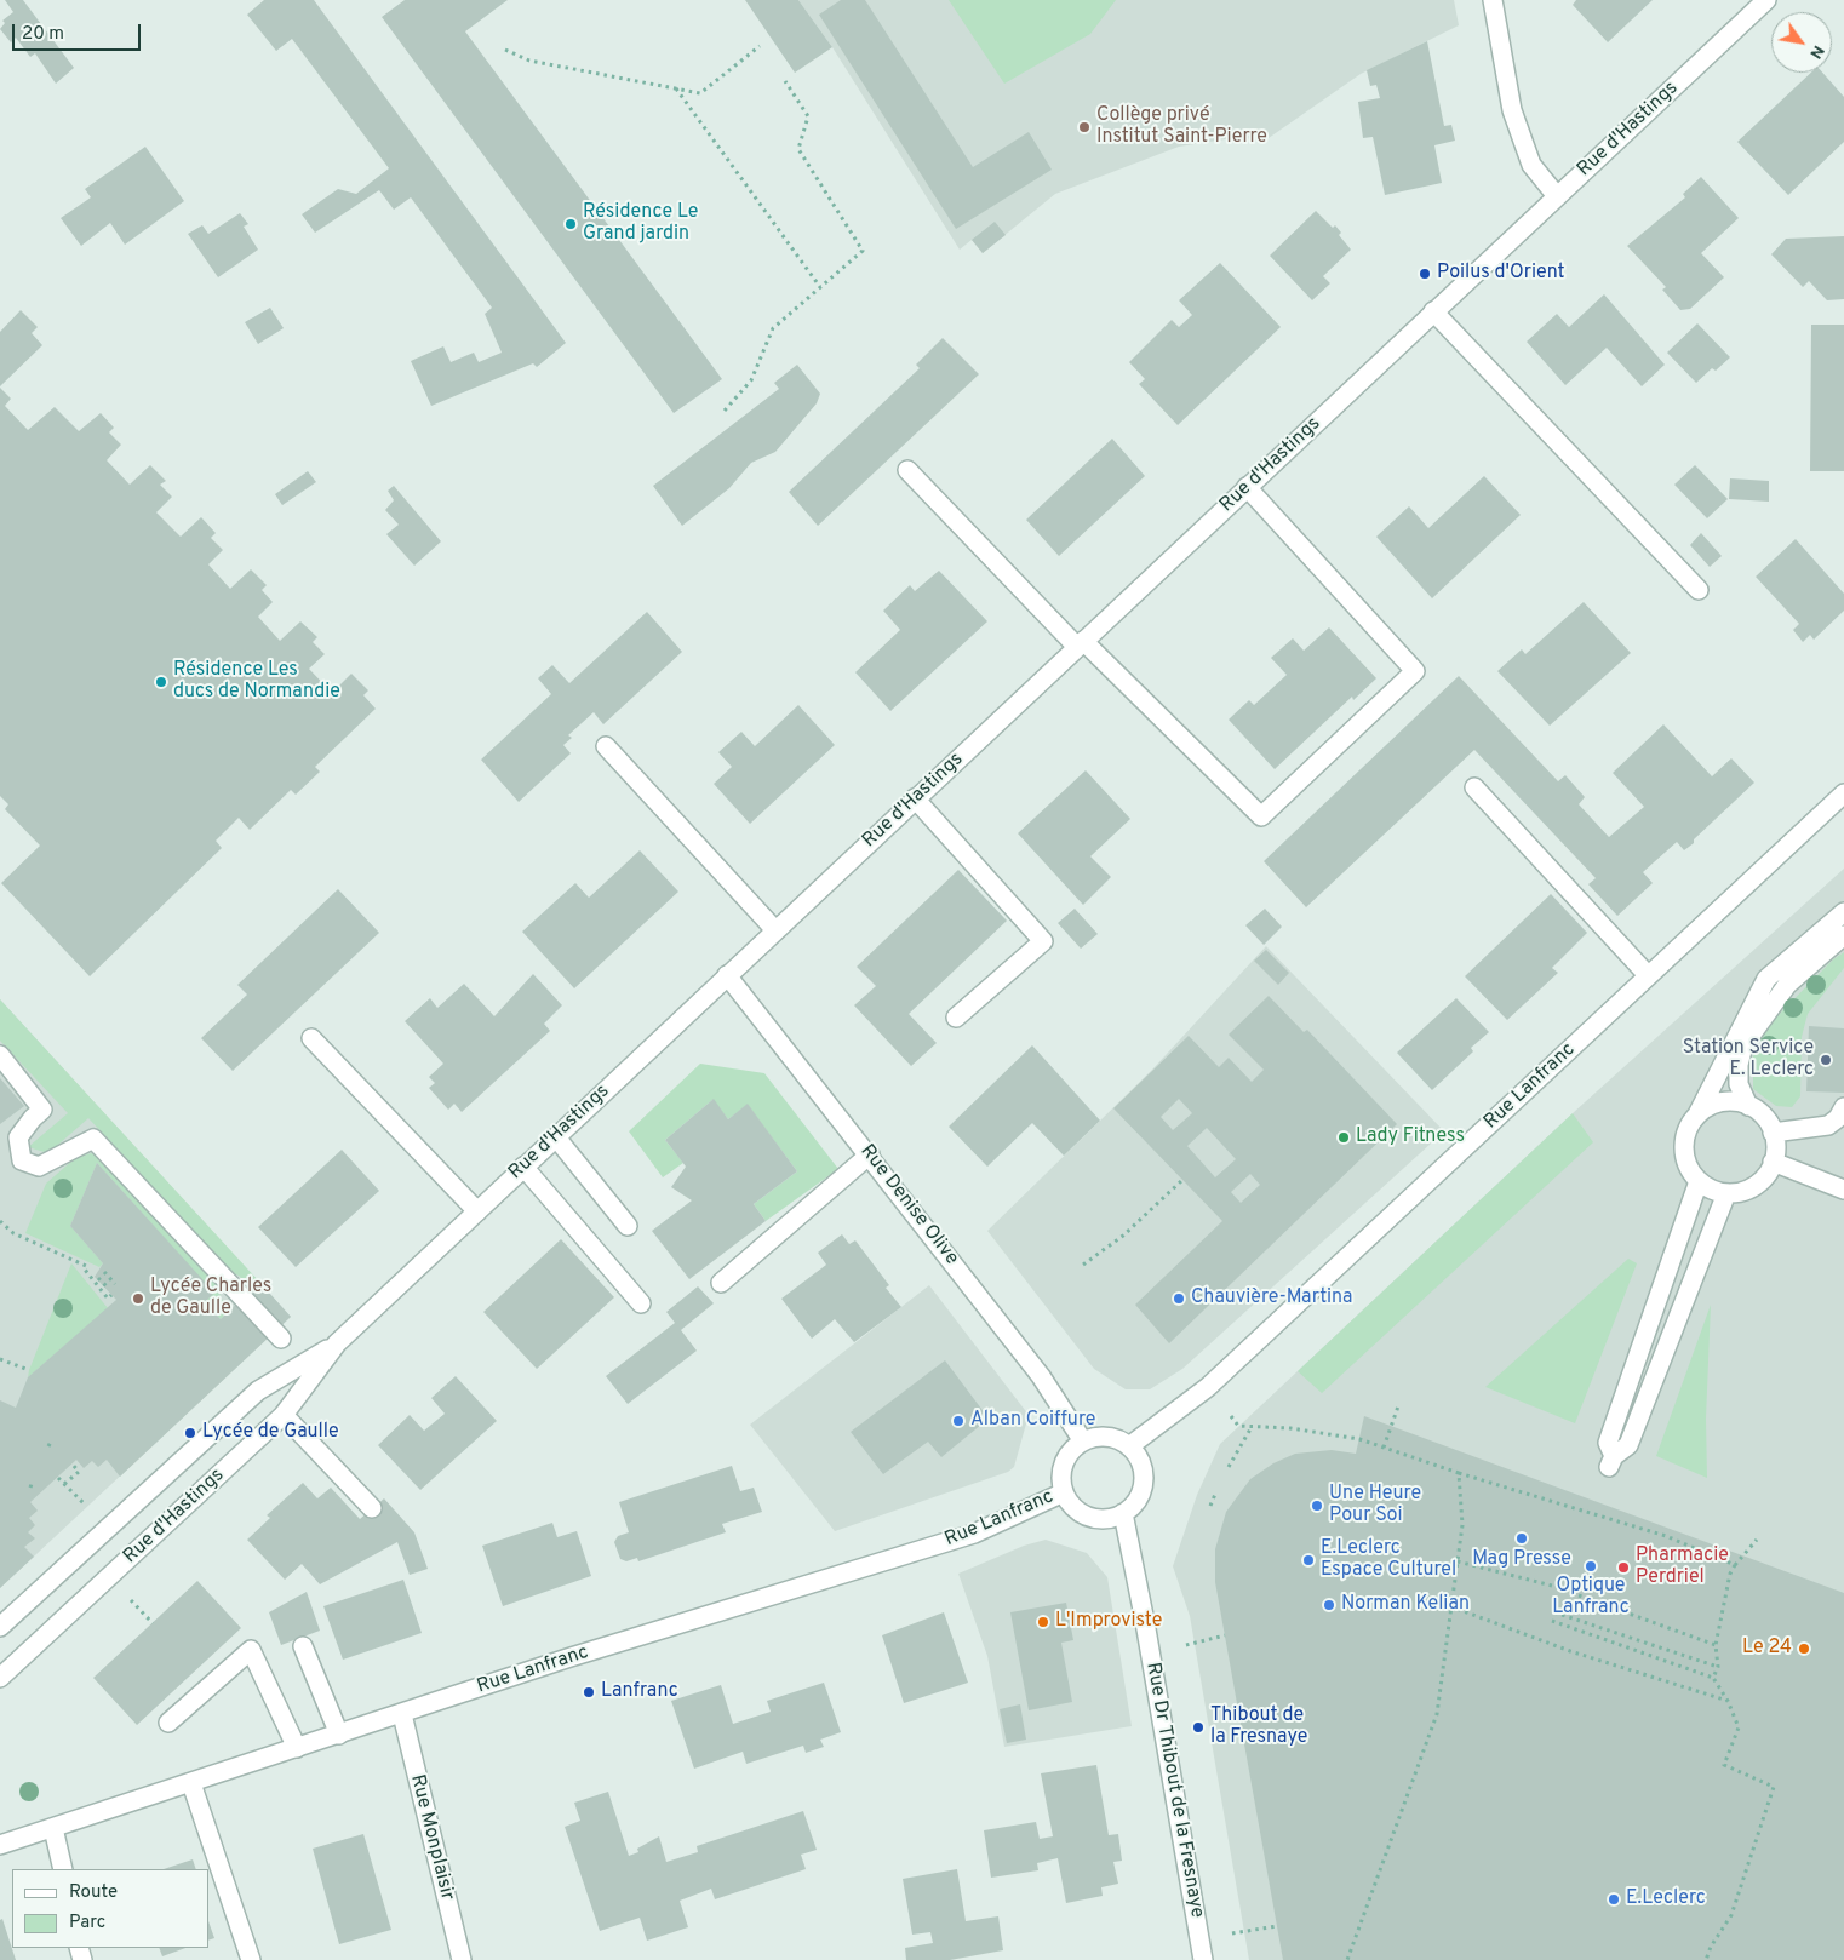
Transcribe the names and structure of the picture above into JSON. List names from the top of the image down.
{
  "streets": {
    "street": [
      "Rue d'Hastings",
      "Rue Lanfranc",
      "Rue Denise Olive",
      "Rue Dr Thibout de la Fresnaye",
      "Rue Monplaisir"
    ]
  },
  "crossings": [
    ["Rue d'Hastings", "Rue Denise Olive"],
    ["Rue Lanfranc", "Rue Denise Olive"],
    ["Rue Lanfranc", "Rue Dr Thibout de la Fresnaye"],
    ["Rue Lanfranc", "Rue Monplaisir"],
    ["Rue Denise Olive", "Rue Dr Thibout de la Fresnaye"]
  ],
  "places": [
    "Collège privé Institut Saint-Pierre",
    "Résidence Le Grand jardin",
    "Poilus d'Orient",
    "Résidence Les ducs de Normandie",
    "Station Service E. Leclerc",
    "Lady Fitness",
    "Lycée Charles de Gaulle",
    "Chauvière-Martina",
    "Alban Coiffure",
    "Lycée de Gaulle",
    "Une Heure Pour Soi",
    "Mag Presse",
    "E.Leclerc Espace Culturel",
    "Optique Lanfranc",
    "Pharmacie Perdriel",
    "Norman Kelian",
    "L'Improviste",
    "Le 24",
    "Lanfranc",
    "Thibout de la Fresnaye",
    "E.Leclerc"
  ],
  "legend": ["Route", "Parc"],
  "scale_bar": "20 m",
  "north": "bottom right"
}
